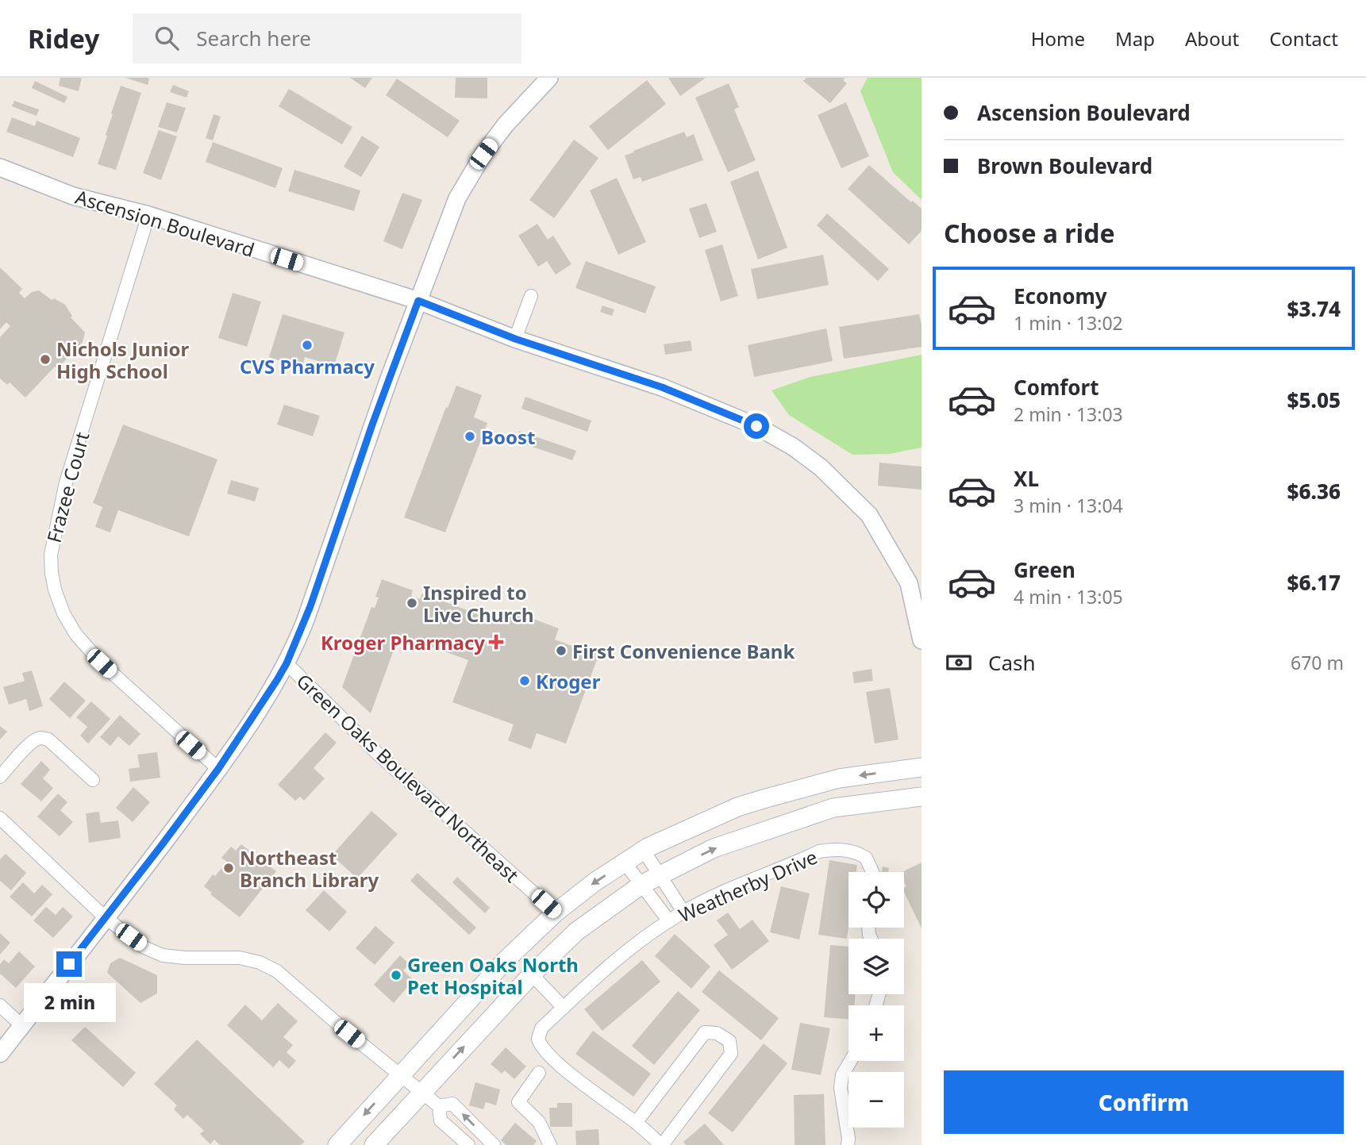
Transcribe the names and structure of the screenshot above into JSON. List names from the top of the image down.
{
  "streets": {
    "street": [
      "Ascension Boulevard",
      "Frazee Court",
      "Green Oaks Boulevard Northeast",
      "Weatherby Drive"
    ]
  },
  "crossings": [
    ["Ascension Boulevard", "Frazee Court"]
  ],
  "places": {
    "other": [
      "CVS Pharmacy",
      "Nichols Junior High School",
      "Boost",
      "Inspired to Live Church",
      "First Convenience Bank",
      "Kroger",
      "Northeast Branch Library",
      "Green Oaks North Pet Hospital"
    ],
    "health": ["Kroger Pharmacy"]
  },
  "page": {
    "header": "Ridey",
    "search": "Search here",
    "nav": [
      "Home",
      "Map",
      "About",
      "Contact"
    ],
    "banner": ["Ascension Boulevard", "Brown Boulevard"],
    "heading": "Choose a ride",
    "list": [
      {
        "name": "Economy",
        "note": "1 min · 13:02",
        "value": "$3.74"
      },
      {
        "name": "Comfort",
        "note": "2 min · 13:03",
        "value": "$5.05"
      },
      {
        "name": "XL",
        "note": "3 min · 13:04",
        "value": "$6.36"
      },
      {
        "name": "Green",
        "note": "4 min · 13:05",
        "value": "$6.17"
      }
    ],
    "pay": ["Cash", "670 m"],
    "map_buttons": ["+", "−"],
    "bubble": "2 min",
    "buttons": "Confirm"
  }
}
